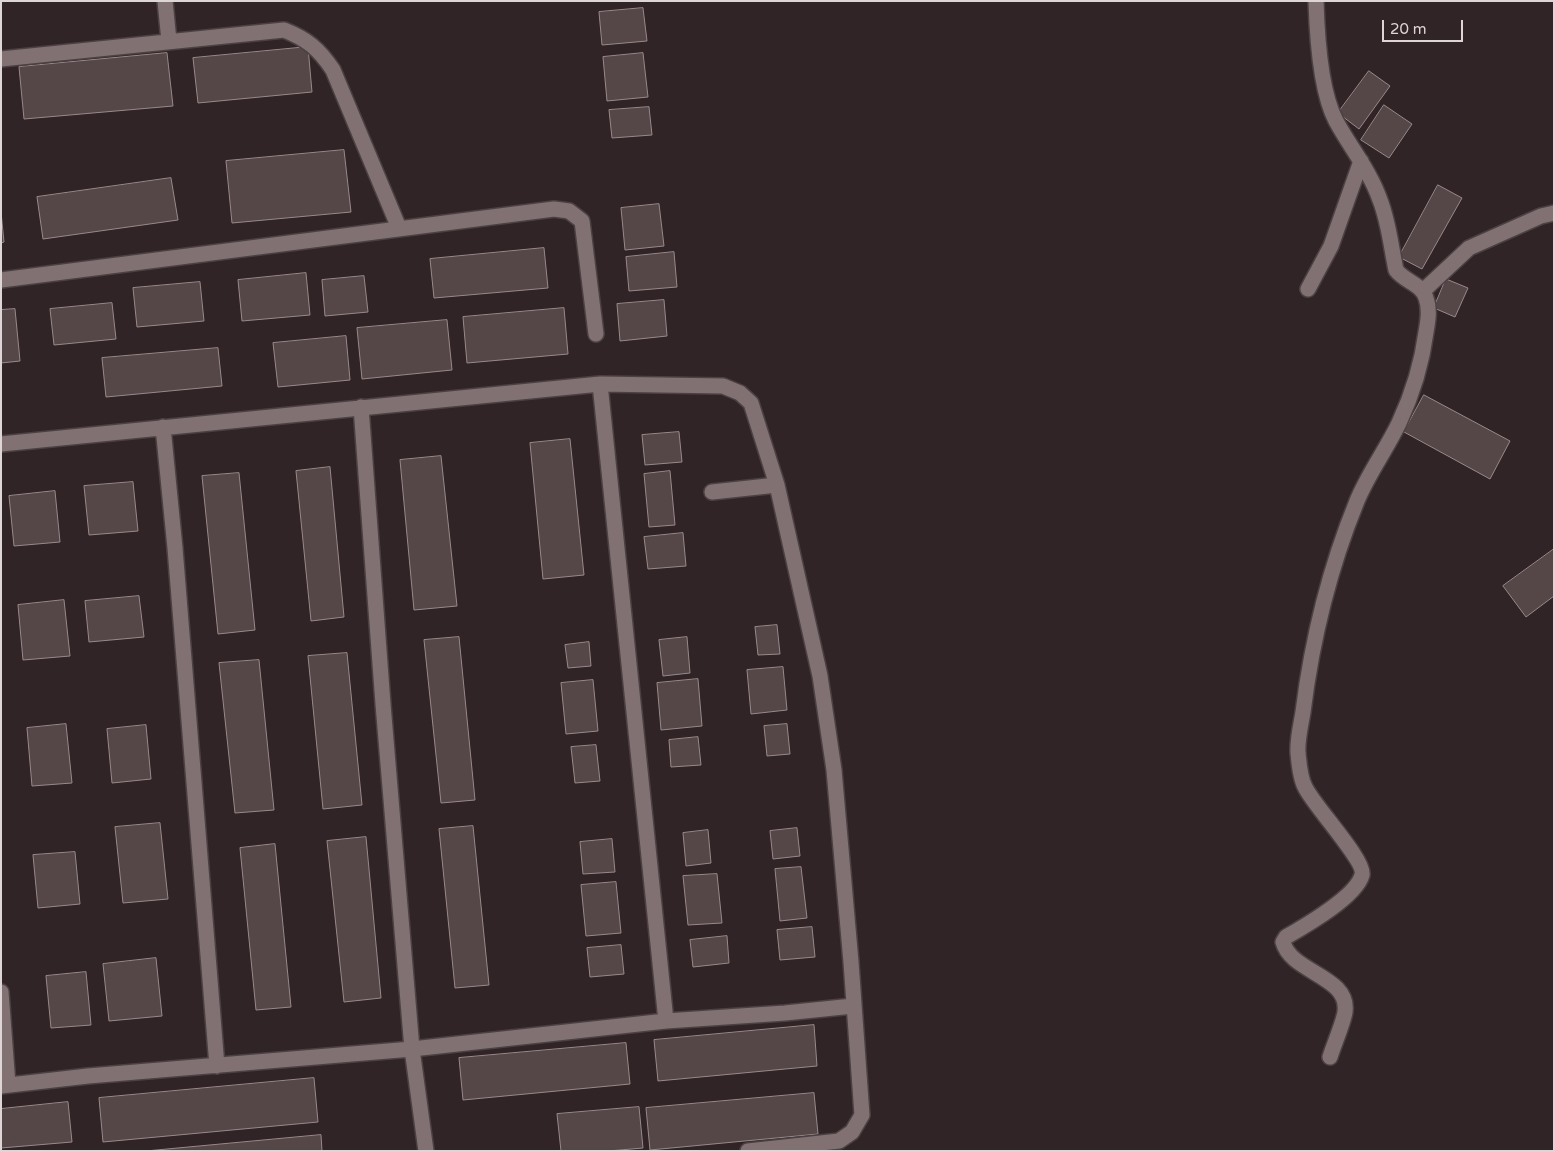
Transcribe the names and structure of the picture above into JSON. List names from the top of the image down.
{
  "scale_bar": "20 m"
}
